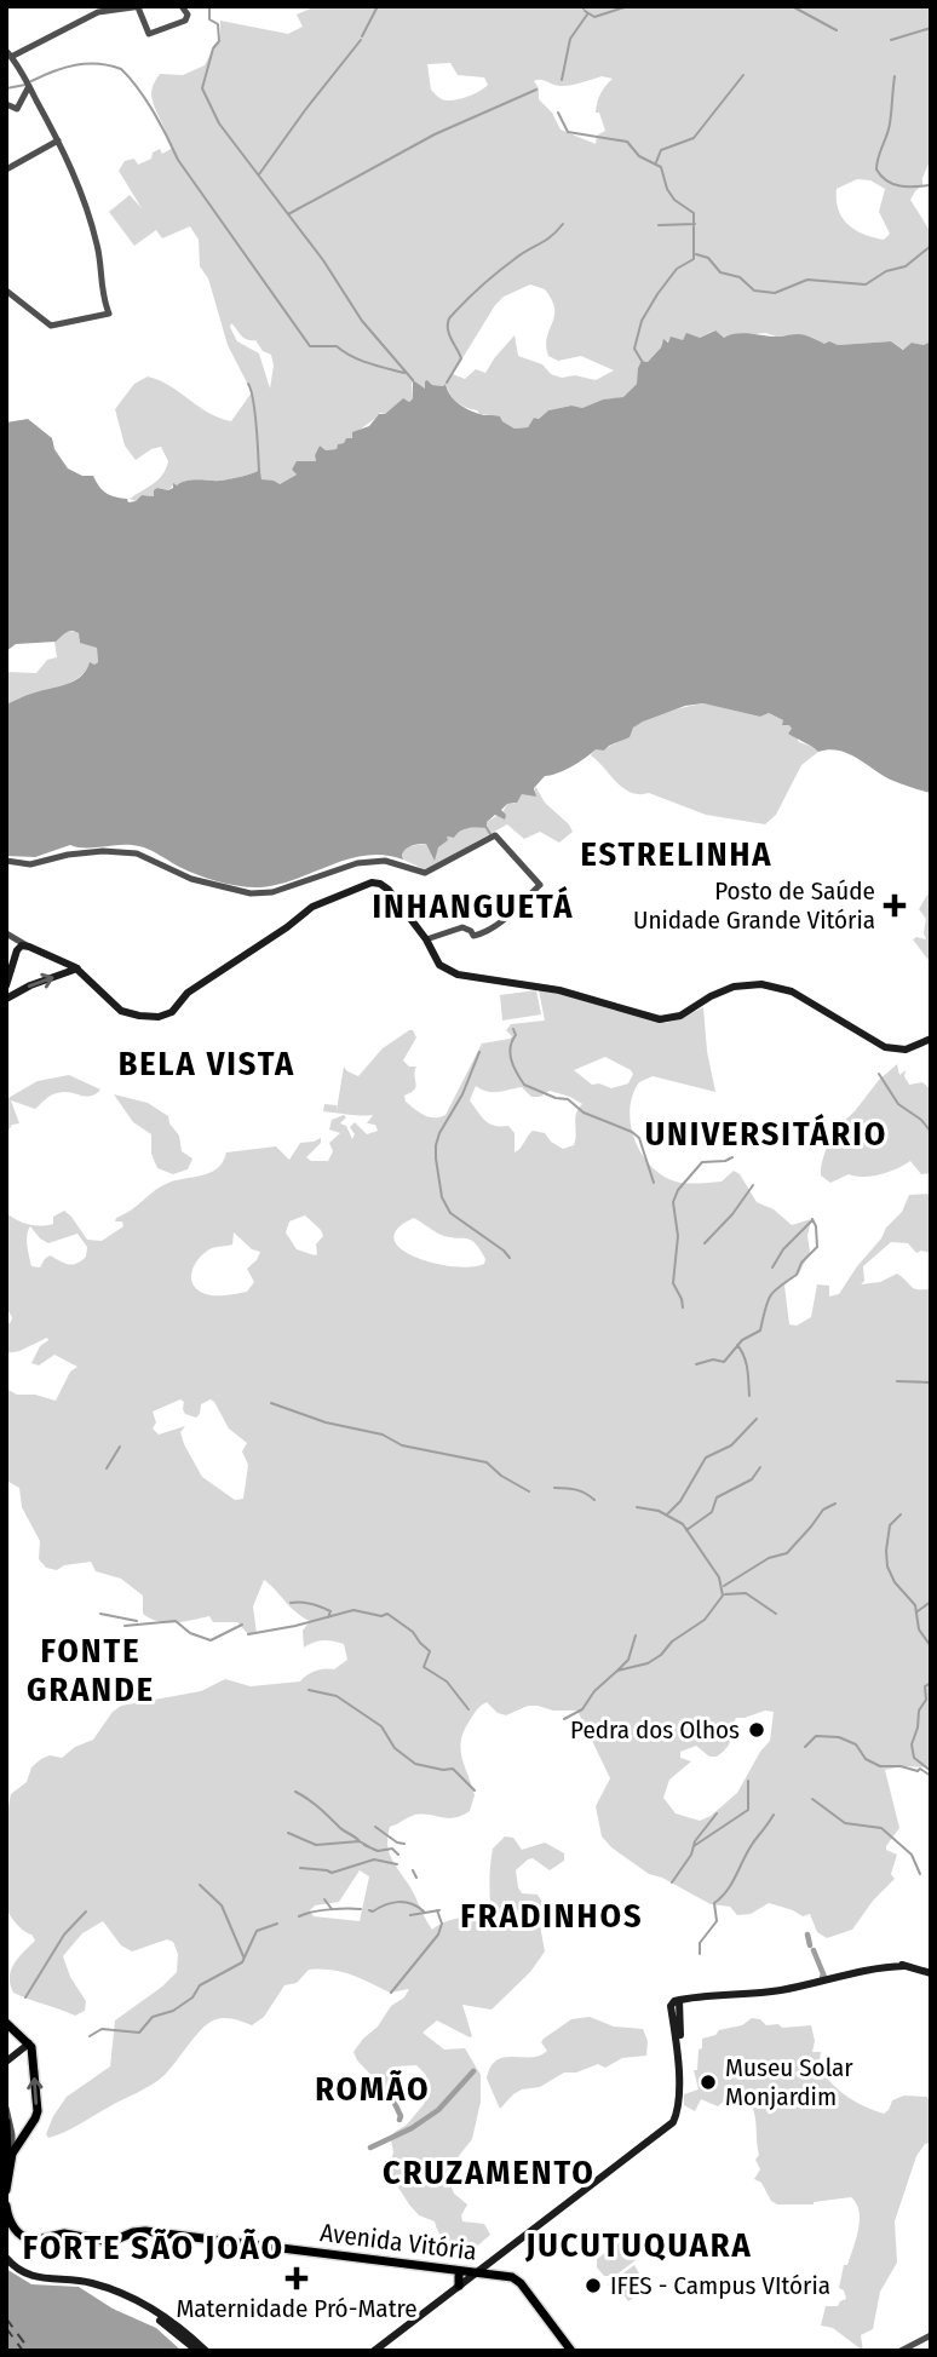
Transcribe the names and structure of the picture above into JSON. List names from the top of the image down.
{
  "streets": {
    "main road": ["Avenida Vitória"]
  },
  "districts": [
    "ESTRELINHA",
    "INHANGUETÁ",
    "BELA VISTA",
    "UNIVERSITÁRIO",
    "FONTE GRANDE",
    "FRADINHOS",
    "ROMÃO",
    "CRUZAMENTO",
    "JUCUTUQUARA",
    "FORTE SÃO JOÃO"
  ],
  "places": {
    "health": ["Posto de Saúde Unidade Grande Vitória", "Maternidade Pró-Matre"],
    "other": ["Pedra dos Olhos", "Museu Solar Monjardim", "IFES - Campus VItória"]
  }
}
